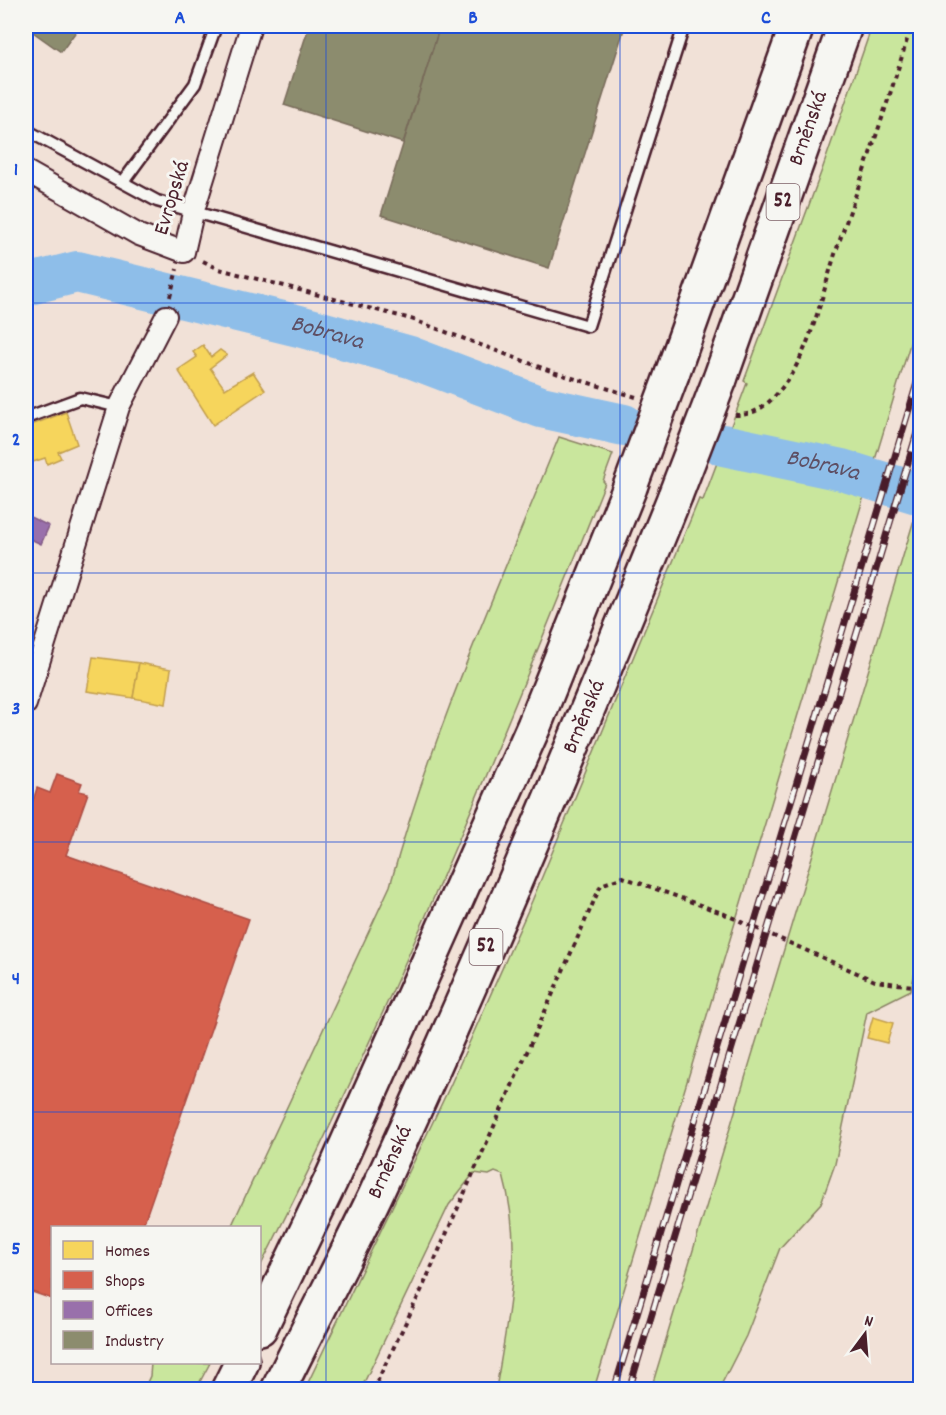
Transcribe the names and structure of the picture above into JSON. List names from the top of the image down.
{
  "streets": {
    "highway": ["Brněnská", "52"],
    "street": ["Evropská"]
  },
  "water": ["Bobrava"],
  "legend": [
    "Homes",
    "Shops",
    "Offices",
    "Industry"
  ],
  "north": "top",
  "grid": {
    "columns": ["A", "B", "C"],
    "rows": [
      "1",
      "2",
      "3",
      "4",
      "5"
    ]
  }
}
